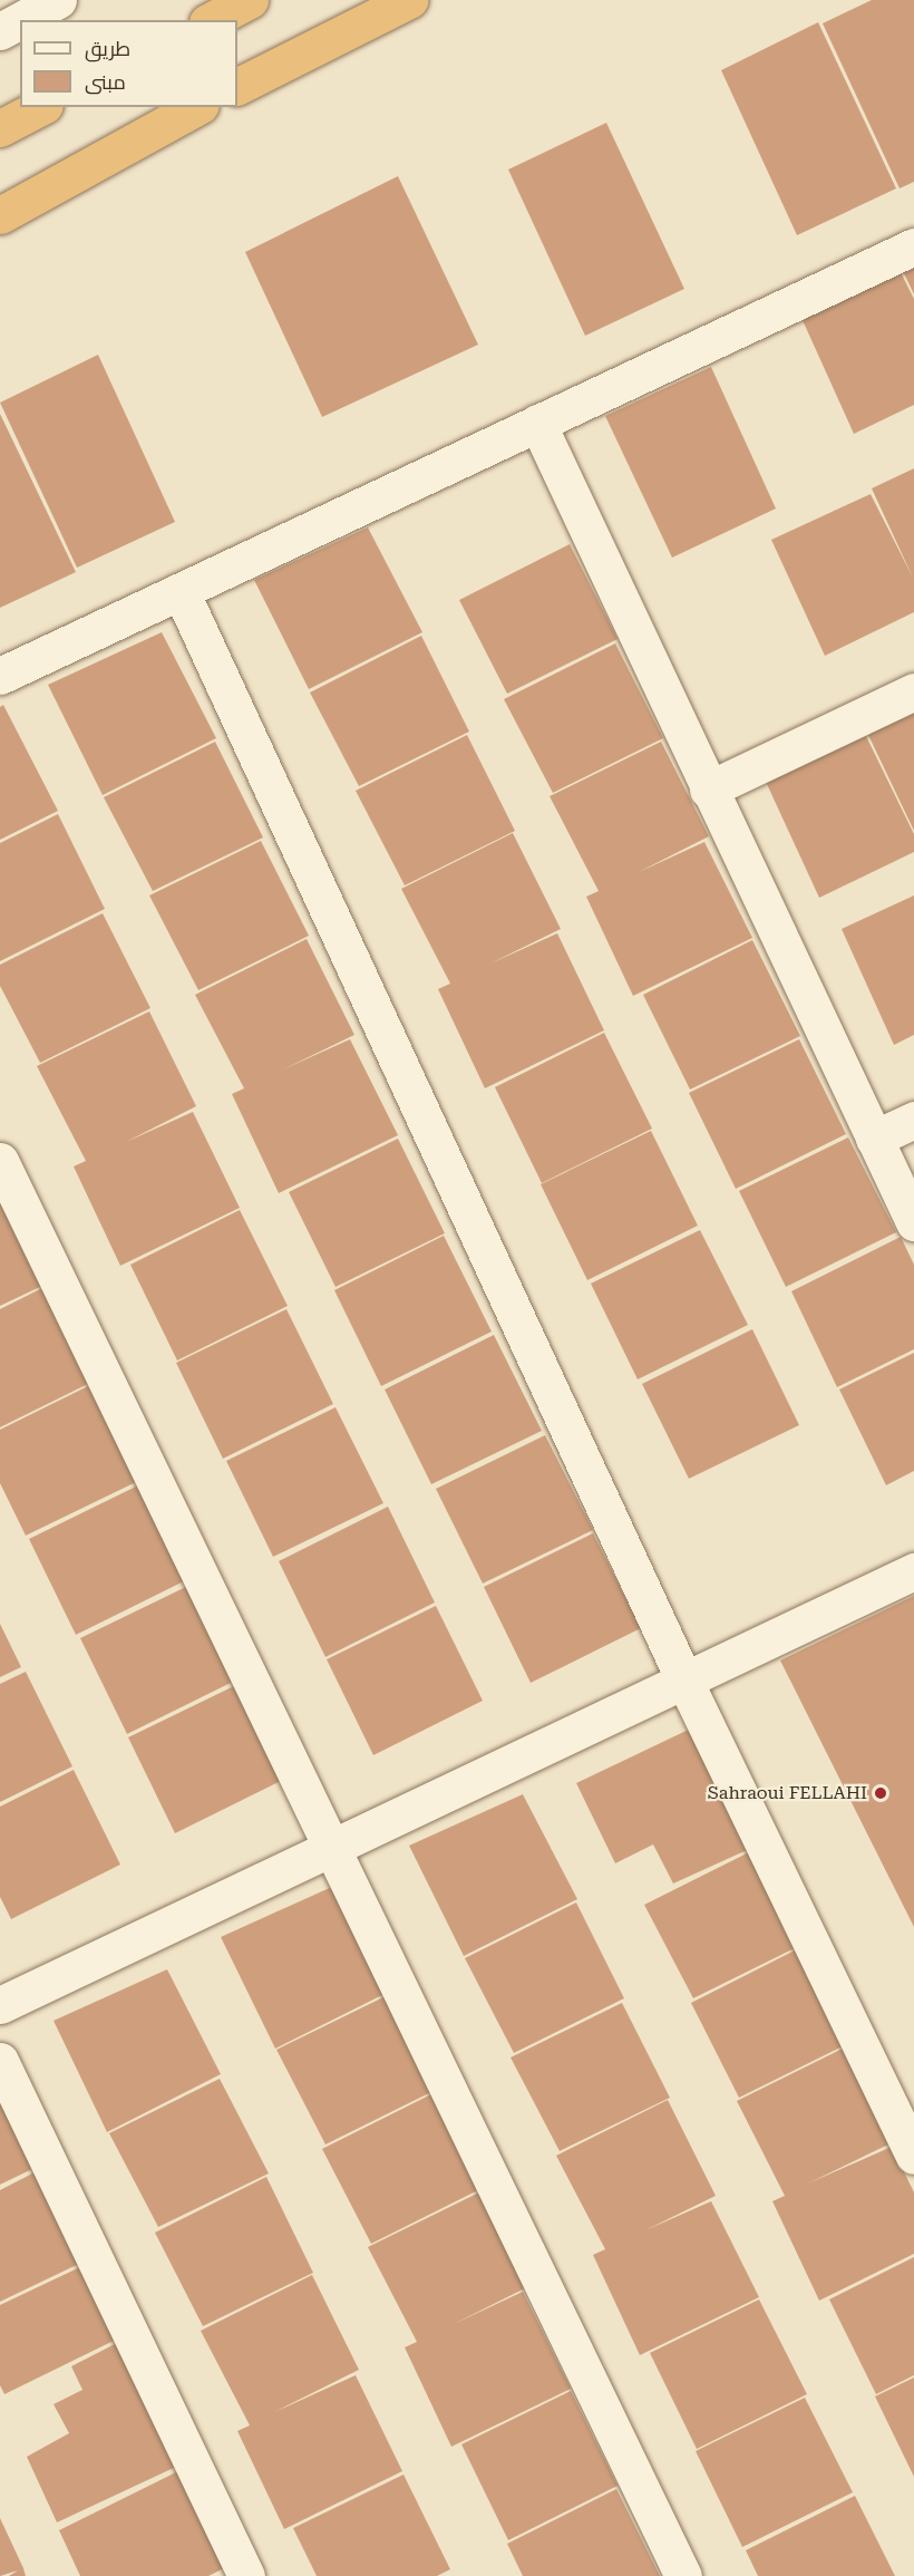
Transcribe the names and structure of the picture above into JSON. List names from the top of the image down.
{
  "places": ["Sahraoui FELLAHI"],
  "legend": ["طريق", "مبنى"]
}
